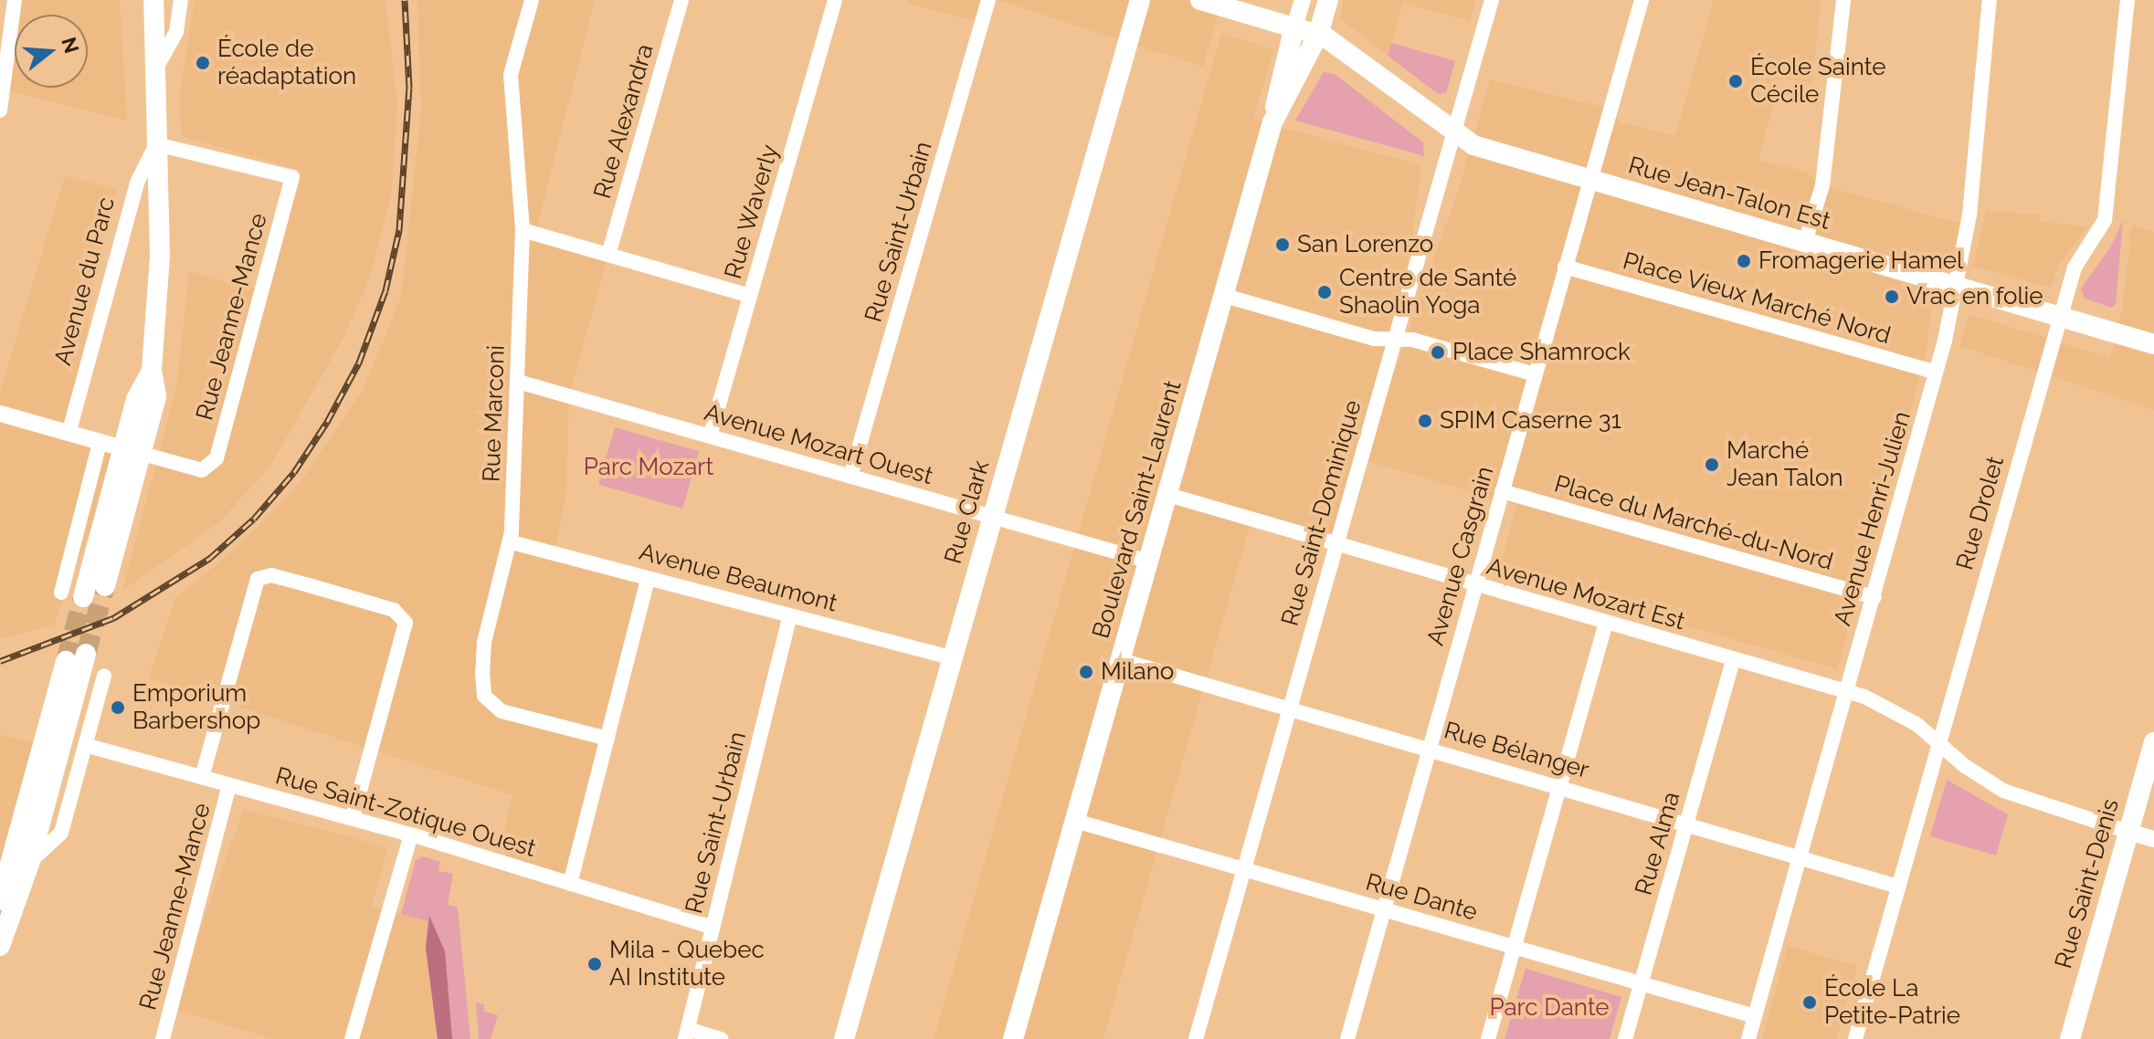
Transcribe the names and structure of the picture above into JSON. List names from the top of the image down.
{
  "streets": {
    "main road": [
      "Rue Jean-Talon Est",
      "Avenue du Parc",
      "Boulevard Saint-Laurent",
      "Rue Clark",
      "Rue Saint-Denis"
    ],
    "street": [
      "Rue Alexandra",
      "Rue Waverly",
      "Rue Saint-Urbain",
      "Place Vieux Marché Nord",
      "Rue Jeanne-Mance",
      "Rue Marconi",
      "Avenue Mozart Ouest",
      "Rue Saint-Dominique",
      "Rue Drolet",
      "Avenue Henri-Julien",
      "Place du Marché-du-Nord",
      "Avenue Casgrain",
      "Avenue Beaumont",
      "Avenue Mozart Est",
      "Rue Bélanger",
      "Rue Saint-Zotique Ouest",
      "Rue Alma",
      "Rue Dante"
    ]
  },
  "crossings": [
    ["Rue Jean-Talon Est", "Boulevard Saint-Laurent"],
    ["Rue Jean-Talon Est", "Rue Saint-Dominique"],
    ["Rue Jean-Talon Est", "Rue Drolet"],
    ["Rue Jean-Talon Est", "Avenue Henri-Julien"],
    ["Rue Jean-Talon Est", "Avenue Casgrain"],
    ["Rue Waverly", "Avenue Mozart Ouest"],
    ["Rue Saint-Urbain", "Avenue Mozart Ouest"],
    ["Rue Saint-Urbain", "Avenue Beaumont"],
    ["Rue Saint-Urbain", "Rue Saint-Zotique Ouest"],
    ["Avenue du Parc", "Rue Jeanne-Mance"],
    ["Place Vieux Marché Nord", "Avenue Henri-Julien"],
    ["Place Vieux Marché Nord", "Avenue Casgrain"],
    ["Rue Jeanne-Mance", "Rue Saint-Zotique Ouest"],
    ["Rue Marconi", "Avenue Mozart Ouest"],
    ["Rue Marconi", "Avenue Beaumont"],
    ["Avenue Mozart Ouest", "Boulevard Saint-Laurent"],
    ["Avenue Mozart Ouest", "Rue Clark"],
    ["Boulevard Saint-Laurent", "Avenue Mozart Est"],
    ["Boulevard Saint-Laurent", "Rue Bélanger"],
    ["Boulevard Saint-Laurent", "Rue Dante"],
    ["Rue Clark", "Avenue Beaumont"],
    ["Rue Saint-Dominique", "Avenue Mozart Est"],
    ["Rue Saint-Dominique", "Rue Bélanger"],
    ["Rue Saint-Dominique", "Rue Dante"],
    ["Rue Drolet", "Avenue Mozart Est"],
    ["Rue Drolet", "Rue Bélanger"],
    ["Avenue Henri-Julien", "Place du Marché-du-Nord"],
    ["Avenue Henri-Julien", "Avenue Mozart Est"],
    ["Avenue Henri-Julien", "Rue Bélanger"],
    ["Avenue Henri-Julien", "Rue Dante"],
    ["Place du Marché-du-Nord", "Avenue Casgrain"],
    ["Avenue Casgrain", "Avenue Mozart Est"],
    ["Avenue Casgrain", "Rue Bélanger"],
    ["Avenue Casgrain", "Rue Dante"],
    ["Avenue Mozart Est", "Rue Alma"],
    ["Rue Bélanger", "Rue Alma"],
    ["Rue Alma", "Rue Dante"]
  ],
  "parks": ["Parc Mozart", "Parc Dante"],
  "places": [
    "École de réadaptation",
    "École Sainte Cécile",
    "San Lorenzo",
    "Fromagerie Hamel",
    "Centre de Santé Shaolin Yoga",
    "Vrac en folie",
    "Place Shamrock",
    "SPIM Caserne 31",
    "Marché Jean Talon",
    "Milano",
    "Emporium Barbershop",
    "Mila - Quebec AI Institute",
    "École La Petite-Patrie"
  ],
  "north": "right"
}
